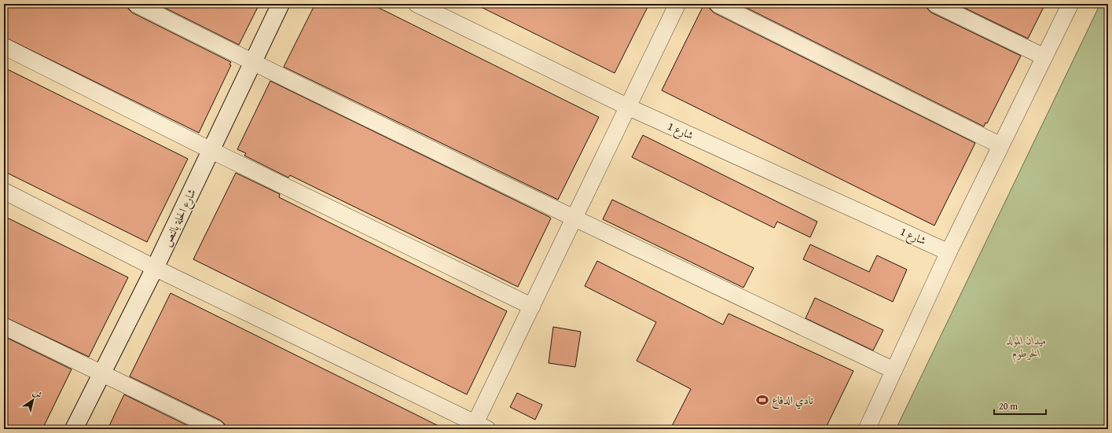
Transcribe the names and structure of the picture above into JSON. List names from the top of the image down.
{
  "streets": {
    "street": ["شارع 1", "شارع الحلة بالنص"]
  },
  "parks": ["ميدان المولد الخرطوم"],
  "places": {
    "sports": ["نادي الدفاع"]
  },
  "scale_bar": "20 m",
  "north": "top right"
}
